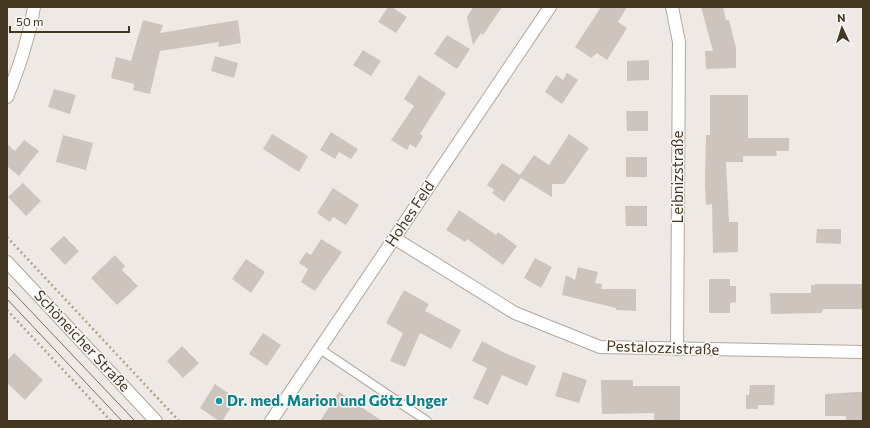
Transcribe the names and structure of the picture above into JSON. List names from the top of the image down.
{
  "streets": {
    "street": [
      "Leibnizstraße",
      "Hohes Feld",
      "Schöneicher Straße",
      "Pestalozzistraße"
    ]
  },
  "crossings": [
    ["Leibnizstraße", "Pestalozzistraße"],
    ["Hohes Feld", "Pestalozzistraße"]
  ],
  "places": ["Dr. med. Marion und Götz Unger"],
  "scale_bar": "50 m",
  "north": "top"
}
